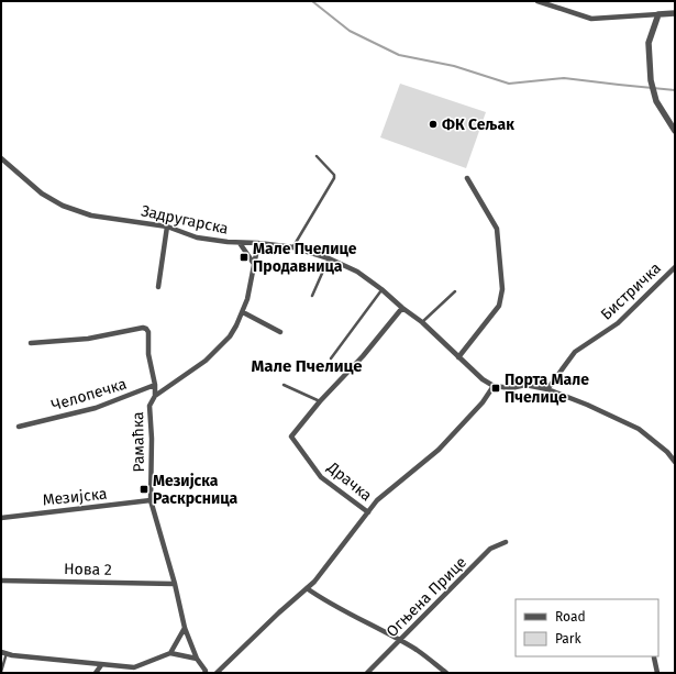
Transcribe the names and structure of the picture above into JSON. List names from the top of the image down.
{
  "streets": {
    "street": [
      "Задругарска",
      "Бистричка",
      "Челопечка",
      "Рамаћка",
      "Драчка",
      "Мезијска",
      "Нова 2",
      "Огњена Прице"
    ]
  },
  "crossings": [
    ["Задругарска", "Рамаћка"],
    ["Задругарска", "Драчка"],
    ["Рамаћка", "Мезијска"],
    ["Рамаћка", "Нова 2"]
  ],
  "districts": ["Мале Пчелице"],
  "places": {
    "other": ["ФК Сељак"],
    "transit": ["Мале Пчелице Продавница", "Порта Мале Пчелице", "Мезијска Раскрсница"]
  },
  "legend": ["Road", "Park"]
}
